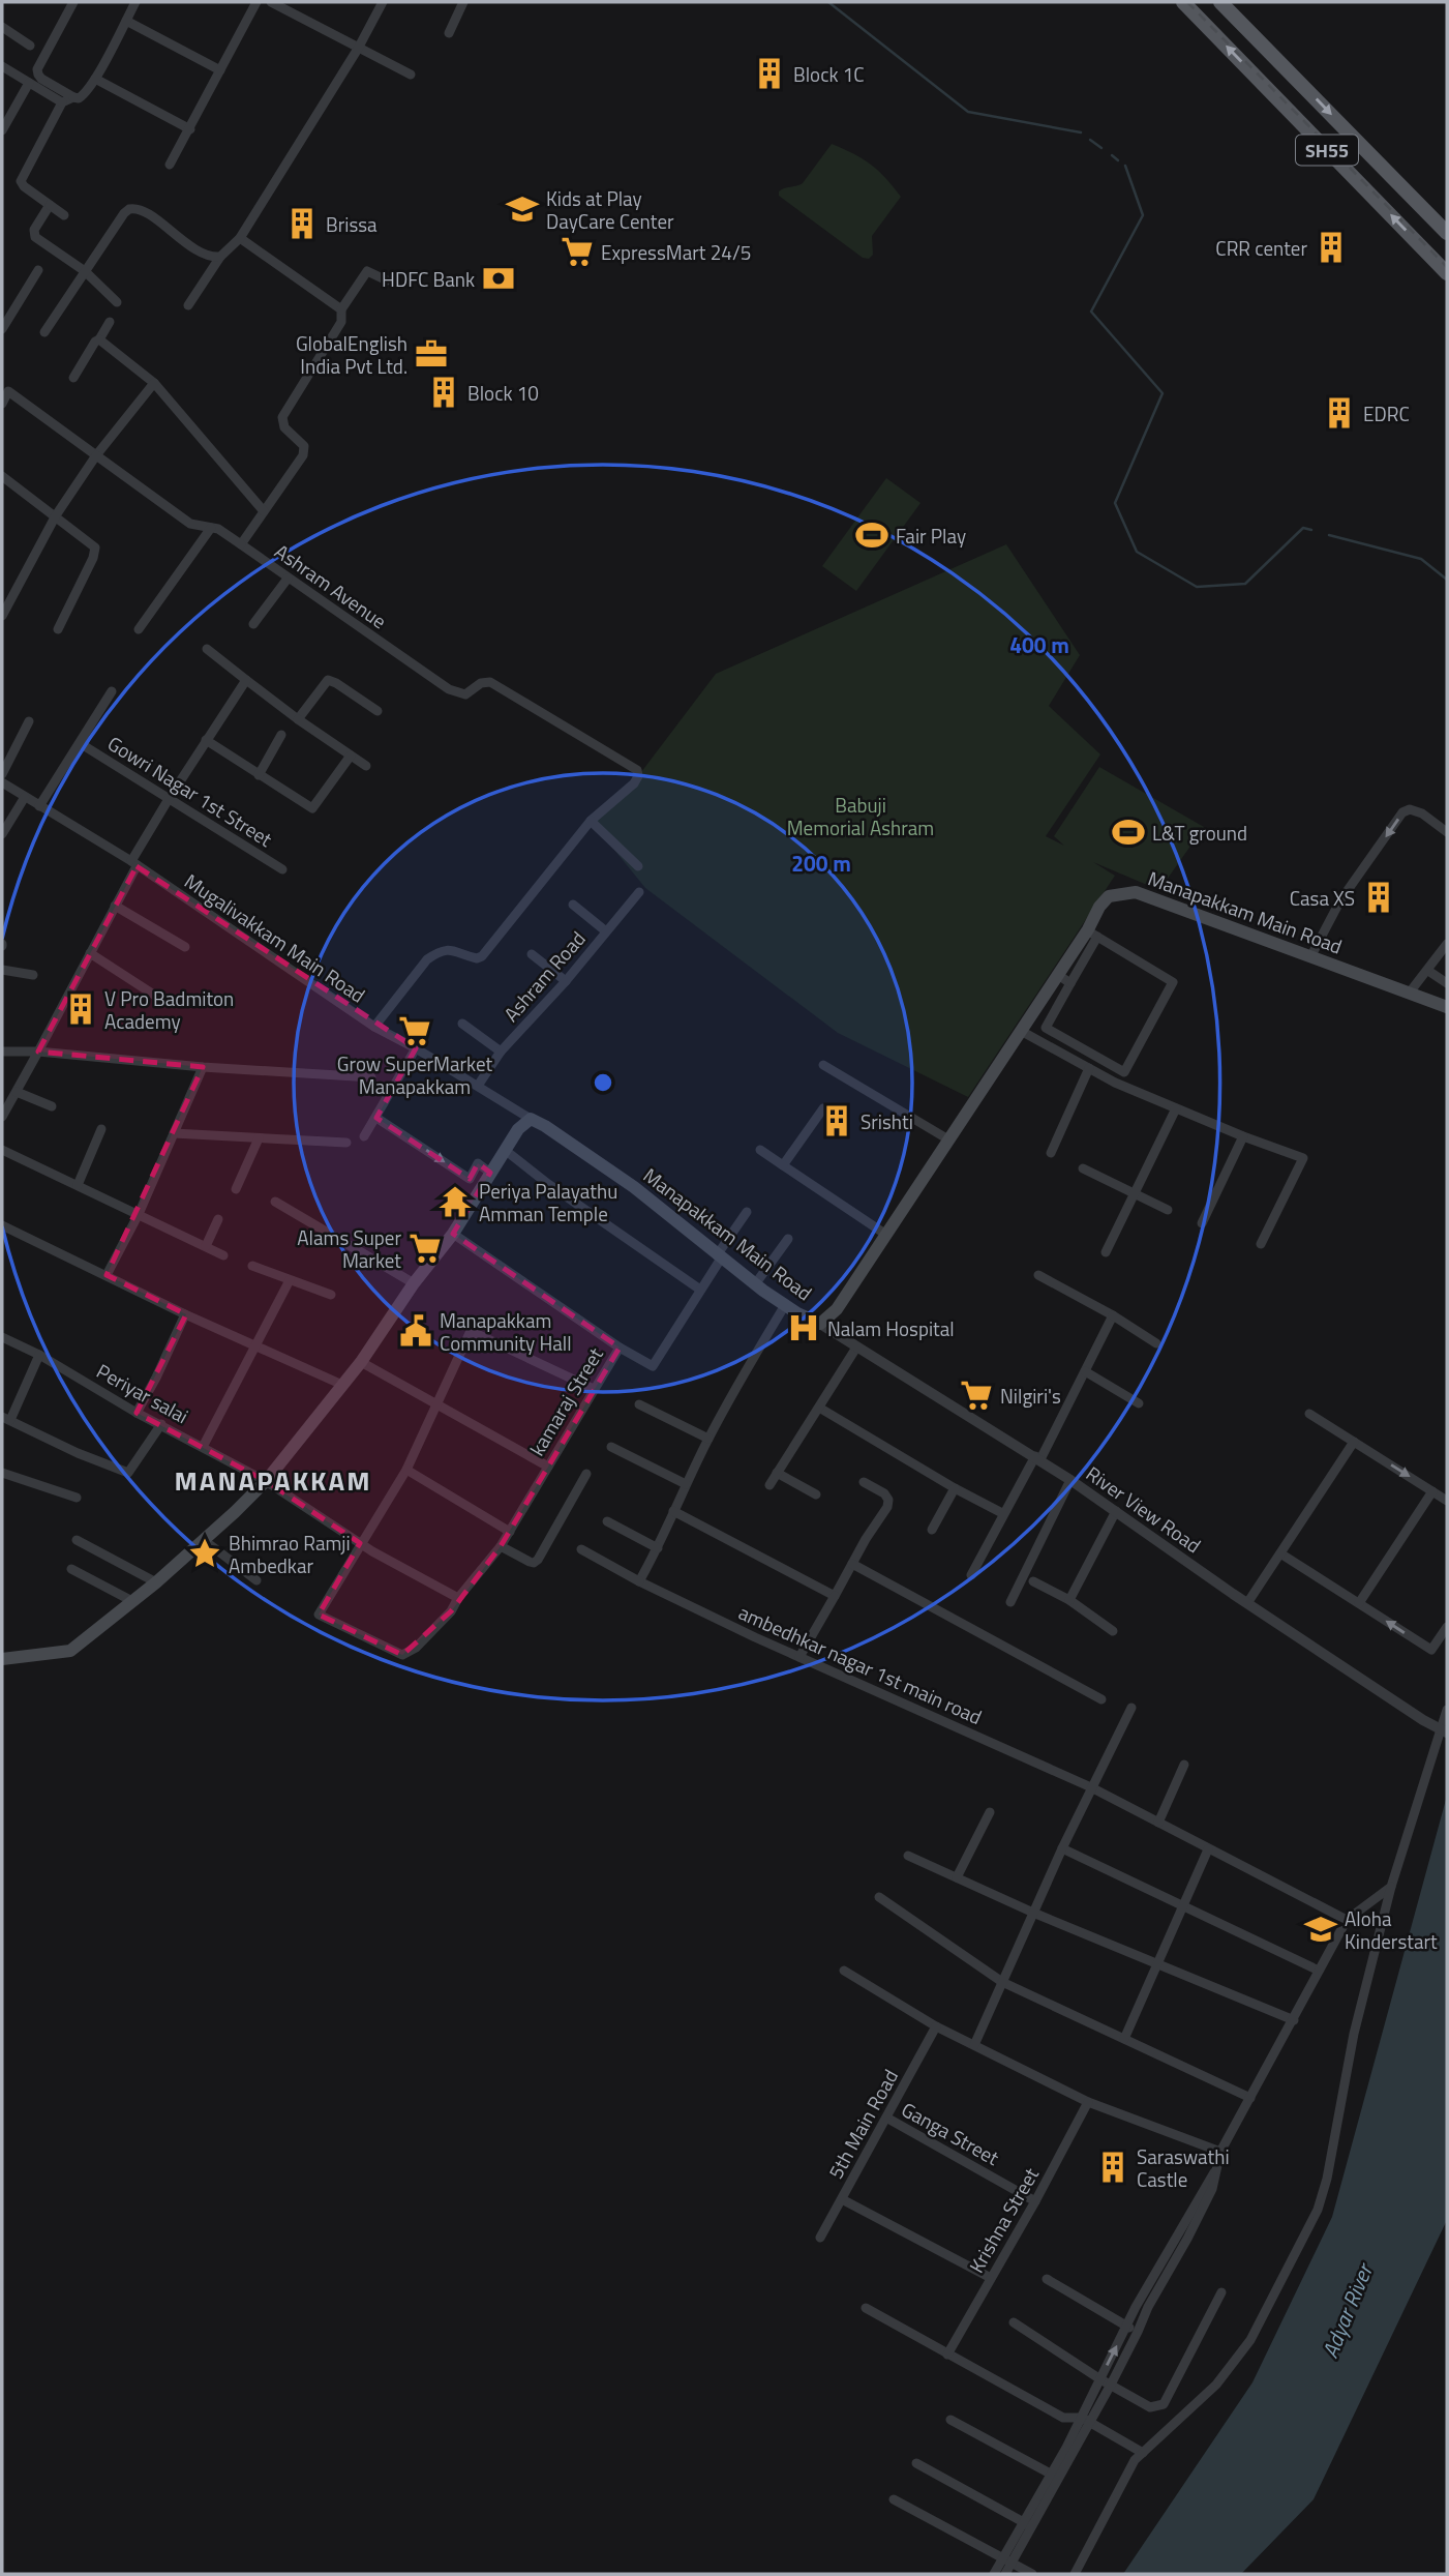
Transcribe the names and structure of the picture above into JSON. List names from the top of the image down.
{
  "streets": {
    "main road": ["SH55", "Manapakkam Main Road"],
    "street": [
      "Ashram Avenue",
      "Gowri Nagar 1st Street",
      "Mugalivakkam Main Road",
      "Ashram Road",
      "Periyar salai",
      "kamaraj Street",
      "River View Road",
      "ambedhkar nagar 1st main road",
      "5th Main Road",
      "Ganga Street",
      "Krishna Street"
    ]
  },
  "crossings": [
    ["Manapakkam Main Road", "Mugalivakkam Main Road"],
    ["Manapakkam Main Road", "kamaraj Street"],
    ["Manapakkam Main Road", "River View Road"],
    ["Mugalivakkam Main Road", "Ashram Road"],
    ["Periyar salai", "kamaraj Street"],
    ["5th Main Road", "Ganga Street"],
    ["Ganga Street", "Krishna Street"]
  ],
  "districts": ["MANAPAKKAM"],
  "water": ["Adyar River"],
  "parks": ["Babuji Memorial Ashram"],
  "places": {
    "building": [
      "Block 1C",
      "Brissa",
      "CRR center",
      "Block 10",
      "EDRC",
      "Casa XS",
      "V Pro Badmiton Academy",
      "Srishti",
      "Saraswathi Castle"
    ],
    "school or university": ["Kids at Play DayCare Center", "Aloha Kinderstart"],
    "supermarket": [
      "ExpressMart 24/5",
      "Grow SuperMarket Manapakkam",
      "Alams Super Market",
      "Nilgiri's"
    ],
    "bank": ["HDFC Bank"],
    "office": ["GlobalEnglish India Pvt Ltd."],
    "sports": ["Fair Play", "L&T ground"],
    "temple": ["Periya Palayathu Amman Temple"],
    "hospital": ["Nalam Hospital"],
    "public building": ["Manapakkam Community Hall"],
    "place": ["Bhimrao Ramji Ambedkar"]
  },
  "rings": ["400 m", "200 m"]
}
